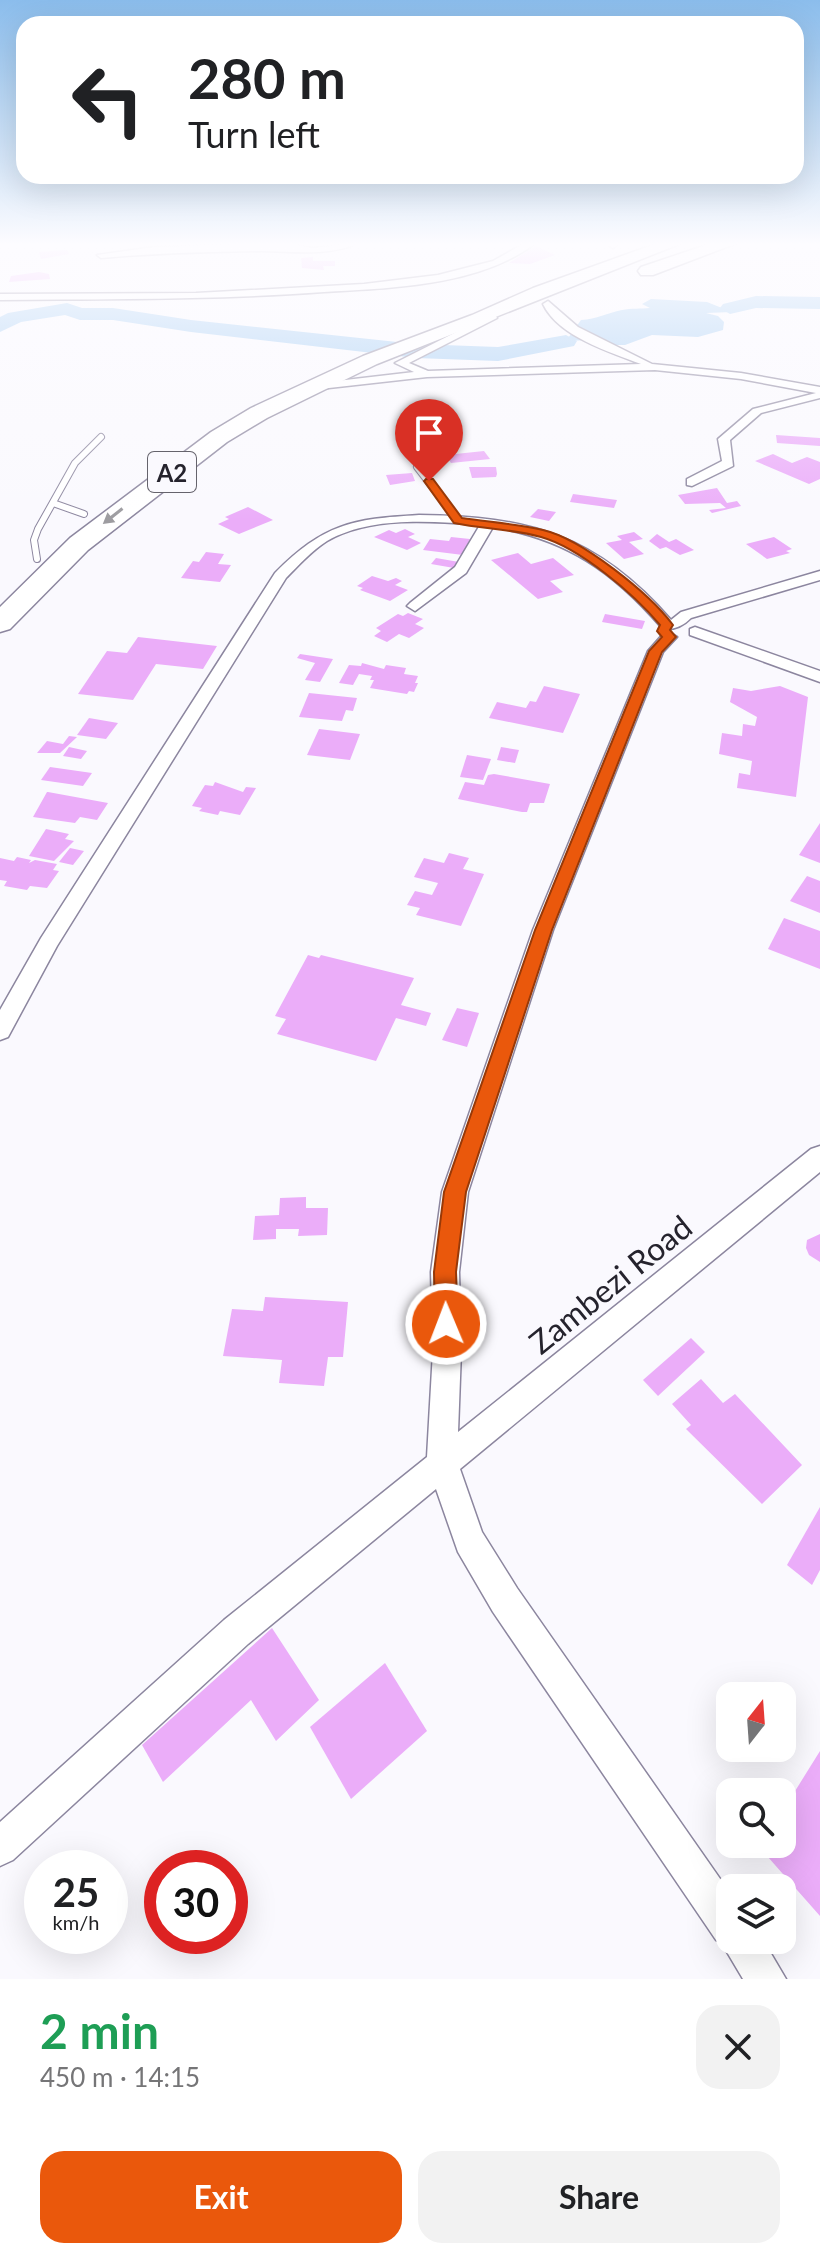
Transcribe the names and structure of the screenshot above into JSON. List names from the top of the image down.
{
  "streets": {
    "highway": ["A2"],
    "street": ["Zambezi Road"]
  },
  "north": "top",
  "page": {
    "turn": ["280 m", "Turn left"],
    "speed": "25 km/h",
    "limit": "30",
    "heading": ["2 min", "450 m · 14:15"],
    "buttons": ["Exit", "Share"]
  }
}
